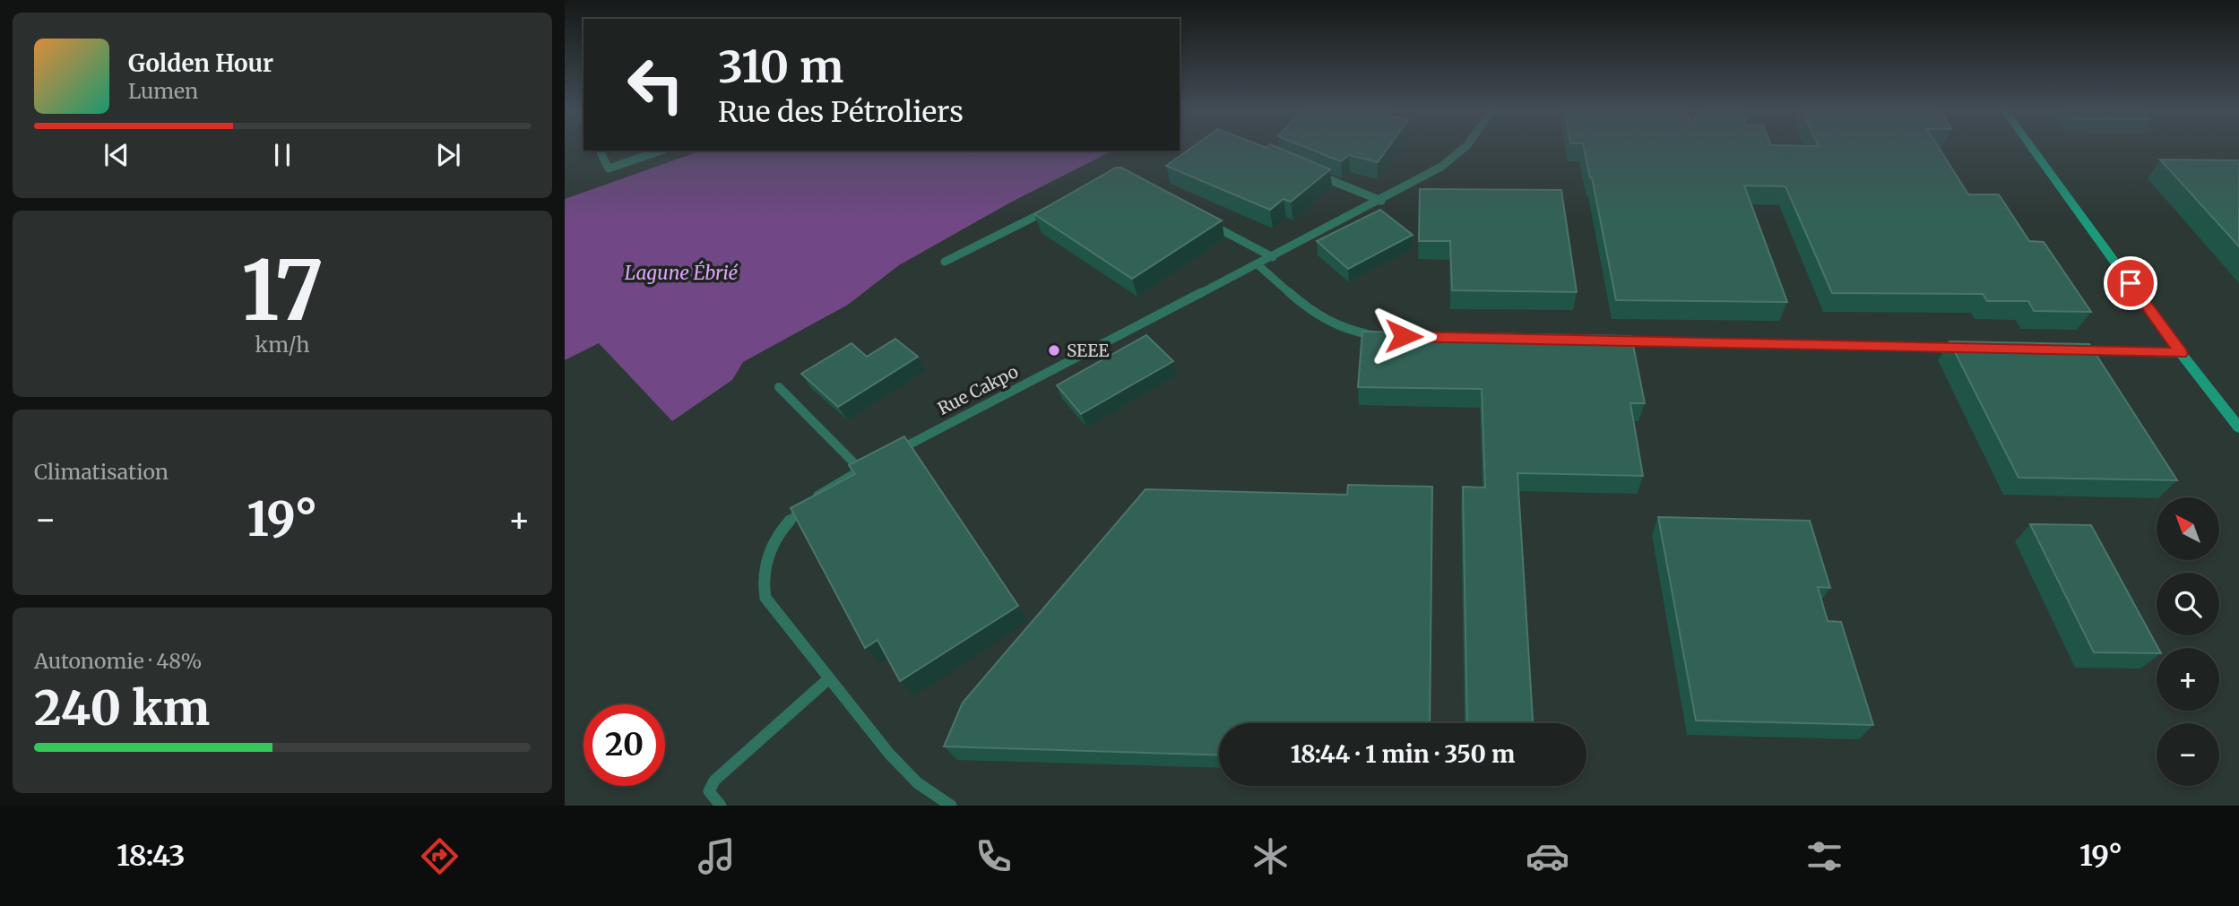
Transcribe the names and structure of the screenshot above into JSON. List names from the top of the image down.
{
  "streets": {
    "lane": ["Rue Cakpo"]
  },
  "water": ["Lagune Ébrié"],
  "places": ["SEEE"],
  "north": "top left",
  "page": {
    "turn": ["310 m", "Rue des Pétroliers"],
    "song": ["Golden Hour", "Lumen"],
    "tile": [
      ["17", "km/h"],
      "Climatisation",
      ["Autonomie · 48%", "240 km"]
    ],
    "heat": ["−", "19°", "+"],
    "map_buttons": ["+", "−"],
    "limit": "20",
    "trip": "18:44 · 1 min · 350 m",
    "tabs": ["18:43", "19°"]
  }
}
